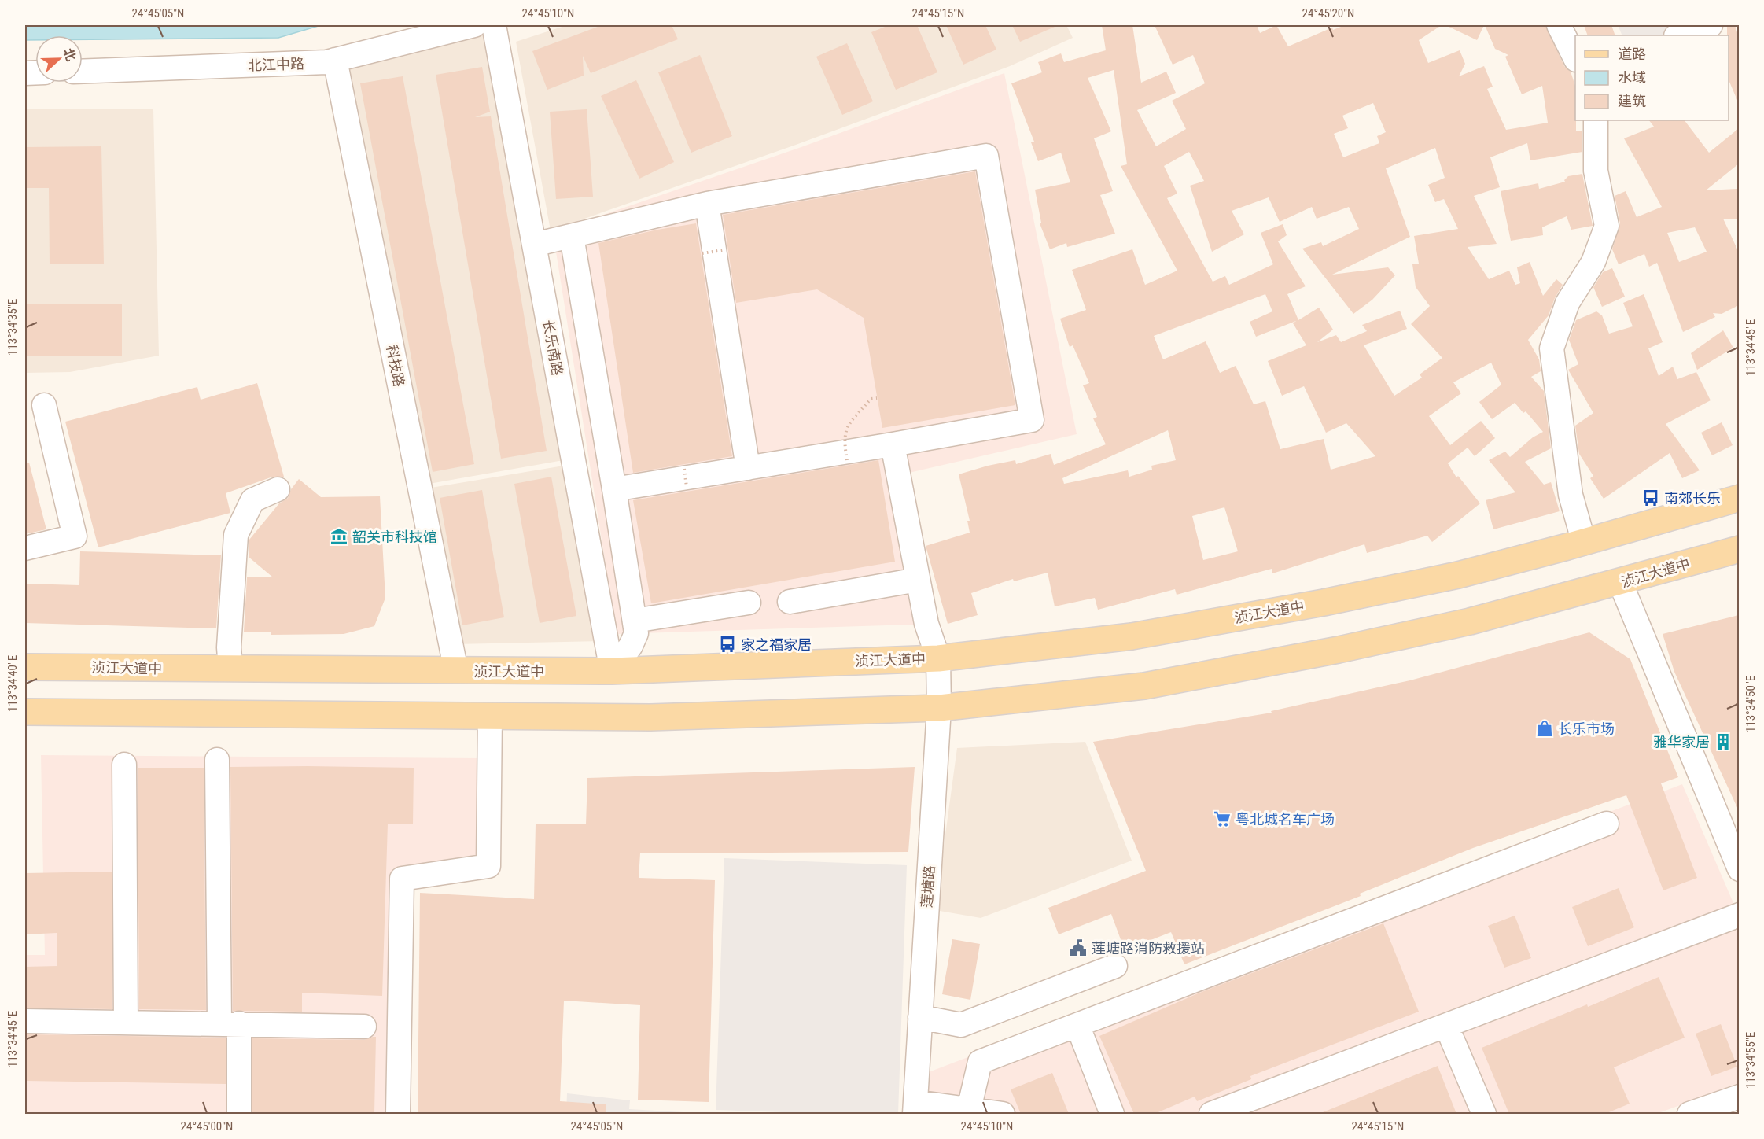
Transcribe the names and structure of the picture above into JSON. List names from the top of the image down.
{
  "streets": {
    "main road": ["浈江大道中"],
    "street": [
      "北江中路",
      "长乐南路",
      "科技路",
      "莲塘路"
    ]
  },
  "crossings": [
    ["北江中路", "科技路"],
    ["长乐南路", "浈江大道中"],
    ["科技路", "浈江大道中"],
    ["浈江大道中", "莲塘路"]
  ],
  "places": {
    "bus stop": ["南郊长乐", "家之福家居"],
    "museum": ["韶关市科技馆"],
    "shop": ["长乐市场"],
    "building": ["雅华家居"],
    "supermarket": ["粤北城名车广场"],
    "public building": ["莲塘路消防救援站"]
  },
  "legend": ["道路", "水域", "建筑"],
  "north": "right",
  "coordinates": [
    "24°45'05\"N",
    "24°45'10\"N",
    "24°45'15\"N",
    "24°45'20\"N",
    "113°34'35\"E",
    "113°34'45\"E",
    "113°34'40\"E",
    "113°34'50\"E",
    "113°34'55\"E",
    "24°45'00\"N"
  ]
}
